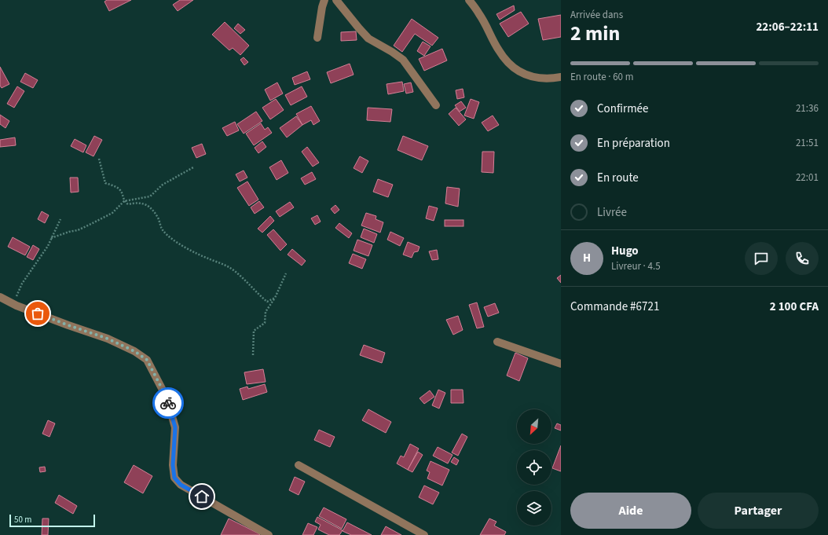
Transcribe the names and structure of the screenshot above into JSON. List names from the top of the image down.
{
  "scale_bar": "50 m",
  "north": "bottom left",
  "page": {
    "heading": ["2 min", "Arrivée dans", "22:06–22:11"],
    "panel": [
      "Hugo",
      "Livreur · 4.5",
      "Commande #6721",
      "2 100 CFA"
    ],
    "bar": "En route · 60 m",
    "list": [
      ["Confirmée", "21:36"],
      ["En préparation", "21:51"],
      ["En route", "22:01"],
      "Livrée"
    ],
    "round": "H",
    "buttons": ["Aide", "Partager"],
    "scale": "50 m"
  }
}
